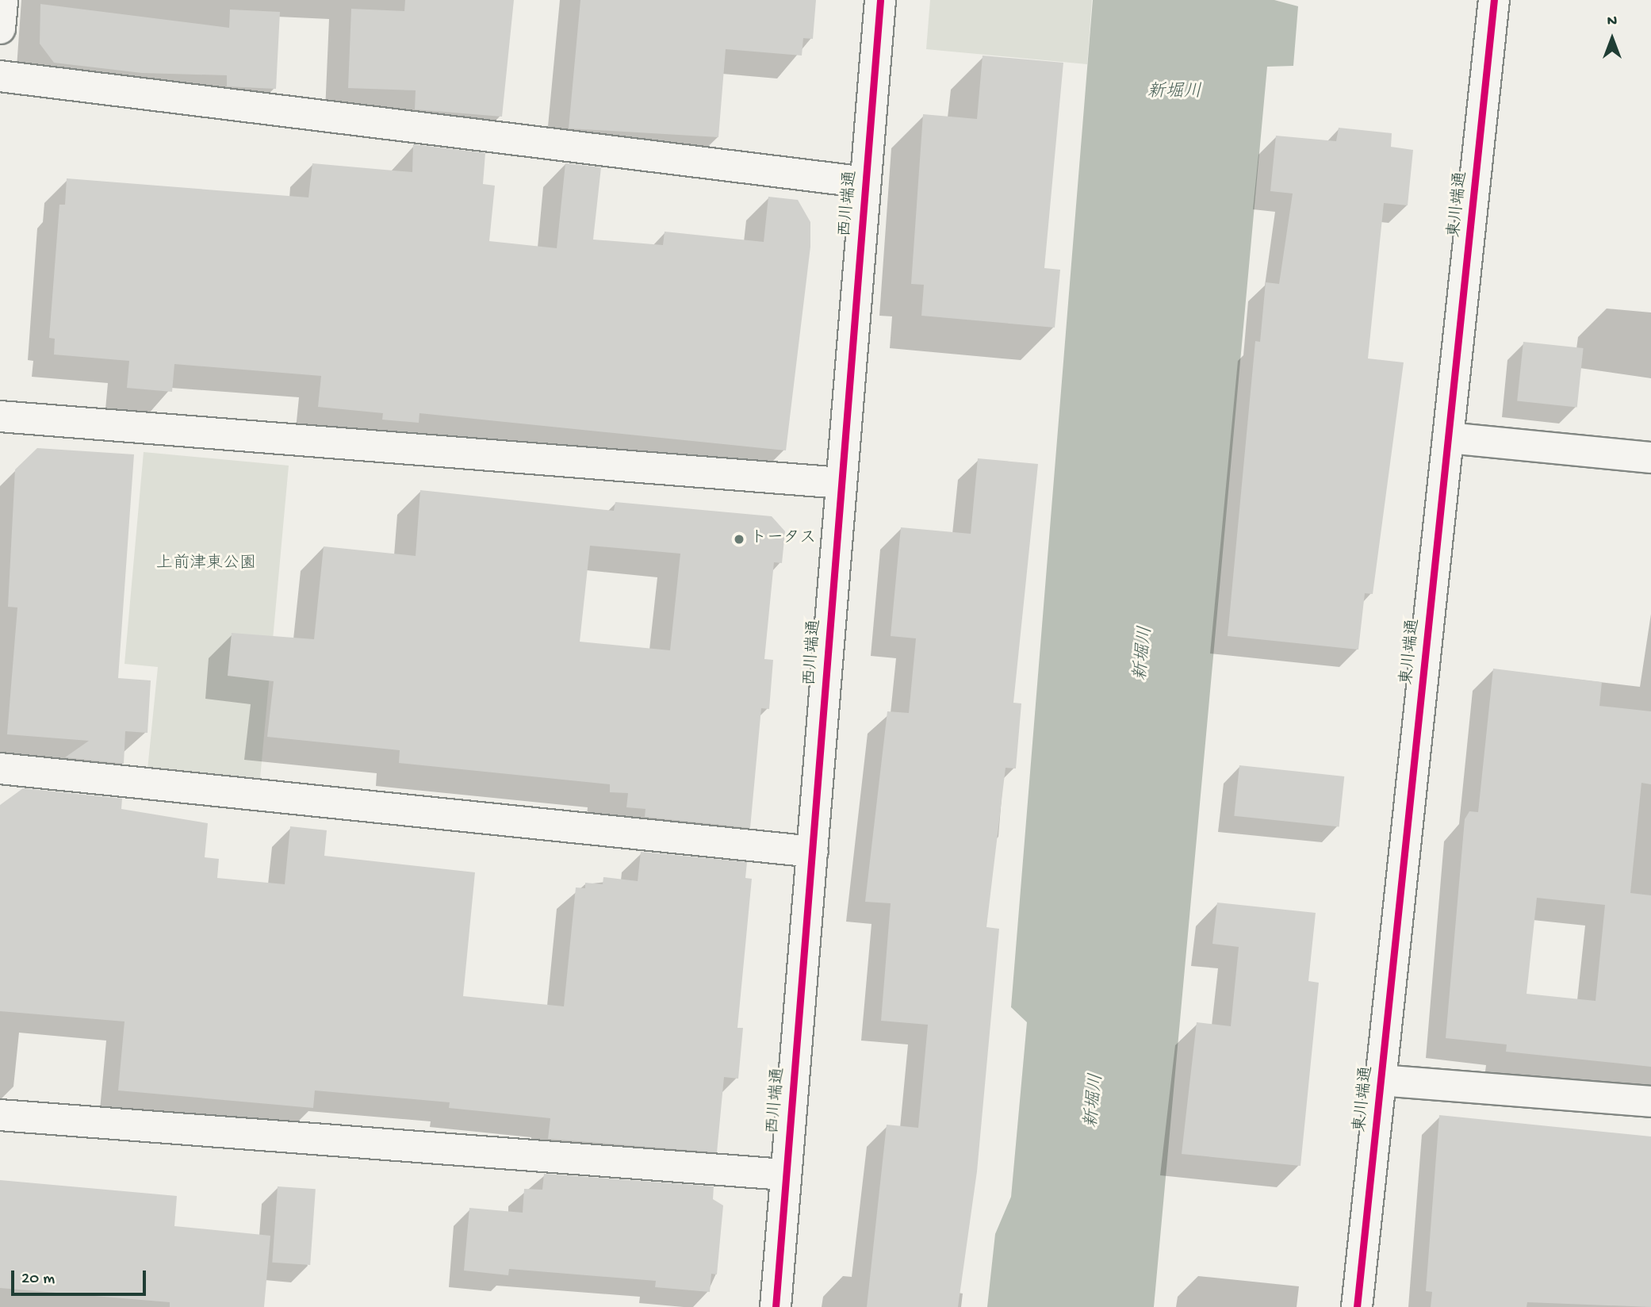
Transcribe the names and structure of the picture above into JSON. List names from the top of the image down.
{
  "streets": {
    "street": ["西川端通", "東川端通"]
  },
  "water": ["新堀川"],
  "parks": ["上前津東公園"],
  "places": ["トータス"],
  "scale_bar": "20 m",
  "north": "top"
}
